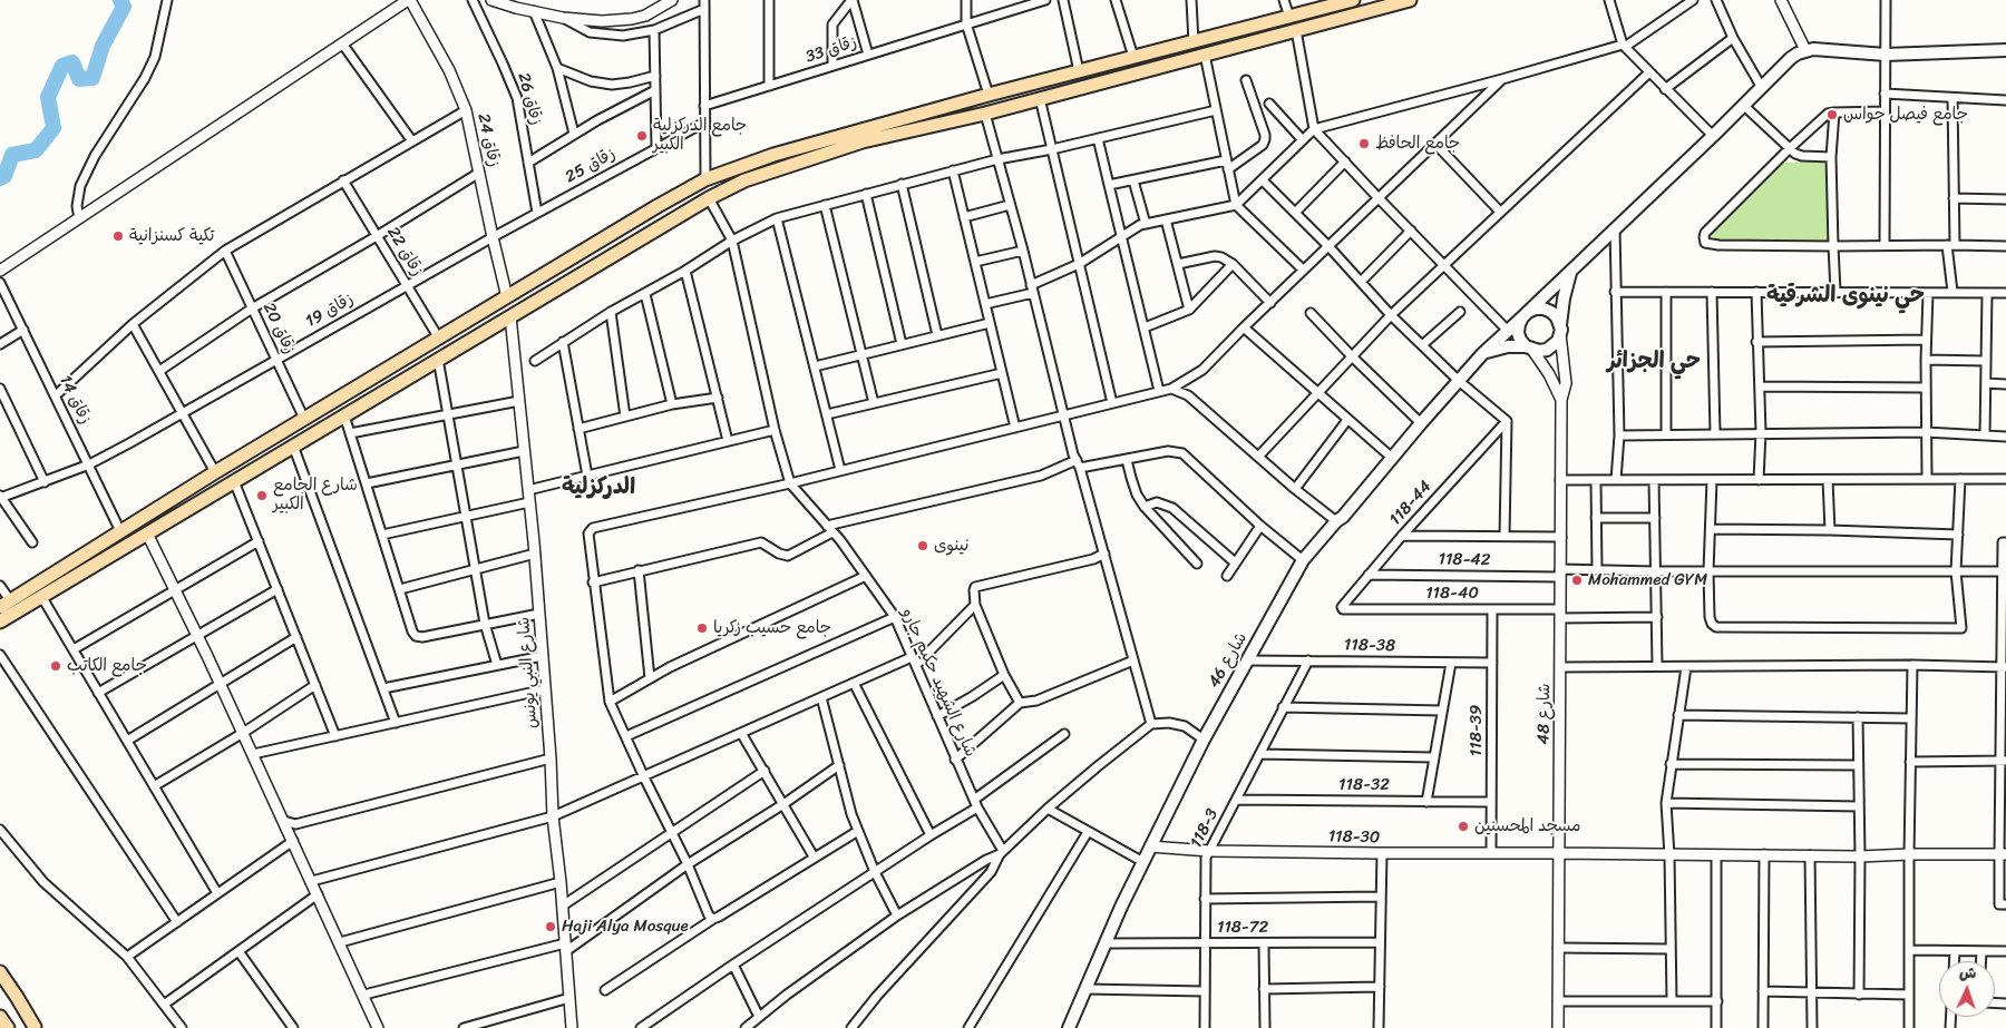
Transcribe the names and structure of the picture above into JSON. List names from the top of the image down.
{
  "streets": {
    "main road": ["شارع 46"],
    "street": [
      "زقاق 33",
      "زقاق 26",
      "زقاق 24",
      "زقاق 25",
      "زقاق 22",
      "زقاق 19",
      "زقاق 20",
      "زقاق 14",
      "118-44",
      "118-42",
      "118-40",
      "118-38",
      "شارع النبي يونس",
      "شارع الشهيد حكيم جارو",
      "شارع 48",
      "118-39",
      "118-32",
      "118-3",
      "118-30",
      "118-72"
    ]
  },
  "crossings": [
    ["زقاق 26", "زقاق 25"],
    ["زقاق 24", "زقاق 25"],
    ["زقاق 24", "زقاق 19"],
    ["زقاق 25", "زقاق 19"],
    ["زقاق 22", "زقاق 19"],
    ["زقاق 19", "زقاق 20"],
    ["زقاق 19", "زقاق 14"],
    ["118-44", "118-42"],
    ["118-44", "118-40"],
    ["118-42", "شارع 48"],
    ["118-40", "شارع 48"],
    ["118-40", "118-39"],
    ["118-38", "شارع 46"],
    ["118-38", "118-39"],
    ["118-38", "118-3"],
    ["شارع 46", "شارع 48"],
    ["شارع 46", "118-30"],
    ["شارع 46", "118-72"],
    ["شارع 48", "118-30"],
    ["118-39", "118-32"],
    ["118-39", "118-30"],
    ["118-32", "118-3"],
    ["118-3", "118-30"],
    ["118-3", "118-72"]
  ],
  "districts": ["حي نينوى الشرقية", "حي الجزائر", "الدركزلية"],
  "places": [
    "جامع فيصل حواس",
    "جامع الدركزلية الكبير",
    "جامع الحافظ",
    "تكية كسنزانية",
    "شارع الجامع الكبير",
    "نينوى",
    "Mohammed GYM",
    "جامع حسيب زكريا",
    "جامع الكاتب",
    "مسجد المحسنين",
    "Haji Alya Mosque"
  ],
  "north": "top"
}
